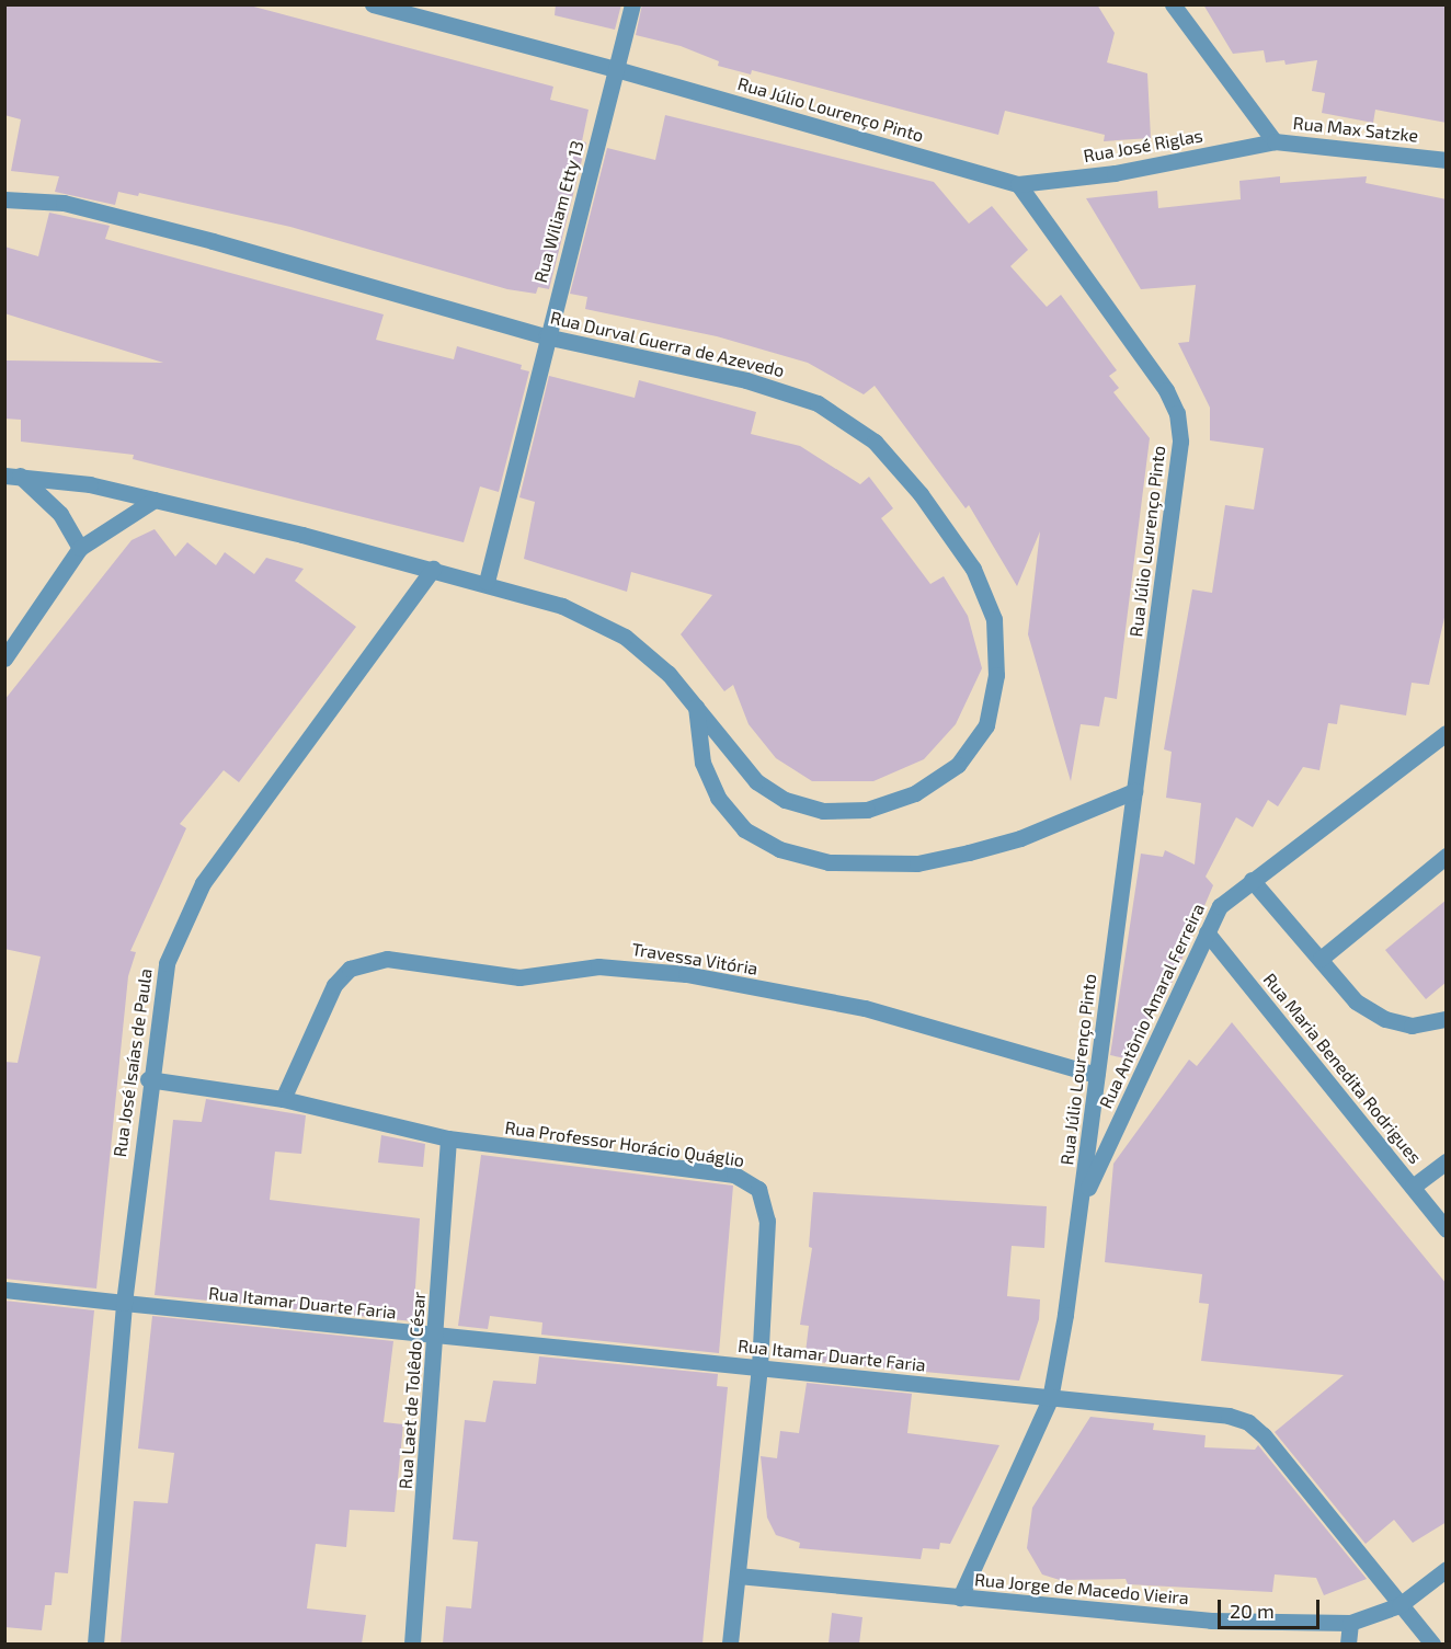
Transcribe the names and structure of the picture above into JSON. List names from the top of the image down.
{
  "streets": {
    "street": [
      "Rua Júlio Lourenço Pinto",
      "Rua Max Satzke",
      "Rua José Riglas",
      "Rua Wiliam Etty 13",
      "Rua Durval Guerra de Azevedo",
      "Travessa Vitória",
      "Rua Antônio Amaral Ferreira",
      "Rua José Isaías de Paula",
      "Rua Maria Benedita Rodrigues",
      "Rua Professor Horácio Quáglio",
      "Rua Itamar Duarte Faria",
      "Rua Laet de Tolêdo César",
      "Rua Jorge de Macedo Vieira"
    ]
  },
  "crossings": [
    ["Rua Júlio Lourenço Pinto", "Rua José Riglas"],
    ["Rua Júlio Lourenço Pinto", "Rua Wiliam Etty 13"],
    ["Rua Júlio Lourenço Pinto", "Travessa Vitória"],
    ["Rua Júlio Lourenço Pinto", "Rua Antônio Amaral Ferreira"],
    ["Rua Júlio Lourenço Pinto", "Rua Itamar Duarte Faria"],
    ["Rua Júlio Lourenço Pinto", "Rua Jorge de Macedo Vieira"],
    ["Rua Max Satzke", "Rua José Riglas"],
    ["Rua Wiliam Etty 13", "Rua Durval Guerra de Azevedo"],
    ["Rua Durval Guerra de Azevedo", "Rua José Isaías de Paula"],
    ["Travessa Vitória", "Rua Professor Horácio Quáglio"],
    ["Rua Antônio Amaral Ferreira", "Rua Maria Benedita Rodrigues"],
    ["Rua José Isaías de Paula", "Rua Professor Horácio Quáglio"],
    ["Rua José Isaías de Paula", "Rua Itamar Duarte Faria"],
    ["Rua Professor Horácio Quáglio", "Rua Itamar Duarte Faria"],
    ["Rua Professor Horácio Quáglio", "Rua Laet de Tolêdo César"],
    ["Rua Professor Horácio Quáglio", "Rua Jorge de Macedo Vieira"],
    ["Rua Itamar Duarte Faria", "Rua Laet de Tolêdo César"],
    ["Rua Itamar Duarte Faria", "Rua Jorge de Macedo Vieira"]
  ],
  "scale_bar": "20 m"
}
